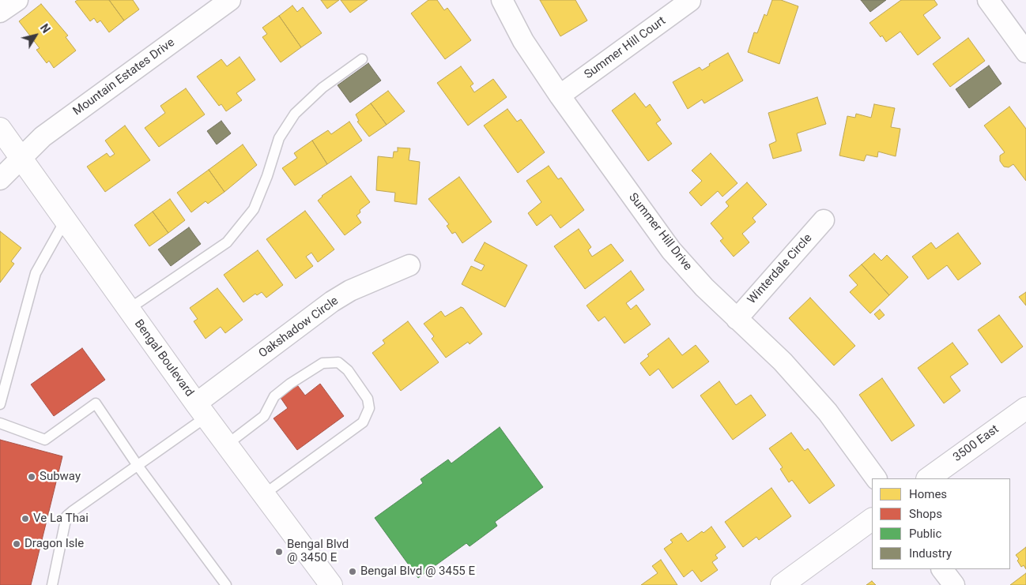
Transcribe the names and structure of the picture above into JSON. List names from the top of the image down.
{
  "streets": {
    "main road": ["Bengal Boulevard", "3500 East"],
    "street": [
      "Summer Hill Court",
      "Mountain Estates Drive",
      "Summer Hill Drive",
      "Winterdale Circle",
      "Oakshadow Circle"
    ]
  },
  "crossings": [
    ["Summer Hill Court", "Summer Hill Drive"],
    ["Mountain Estates Drive", "Bengal Boulevard"],
    ["Summer Hill Drive", "Winterdale Circle"],
    ["Oakshadow Circle", "Bengal Boulevard"]
  ],
  "places": [
    "Subway",
    "Ve La Thai",
    "Dragon Isle",
    "Bengal Blvd @ 3450 E",
    "Bengal Blvd @ 3455 E"
  ],
  "legend": [
    "Homes",
    "Shops",
    "Public",
    "Industry"
  ],
  "north": "top right"
}
